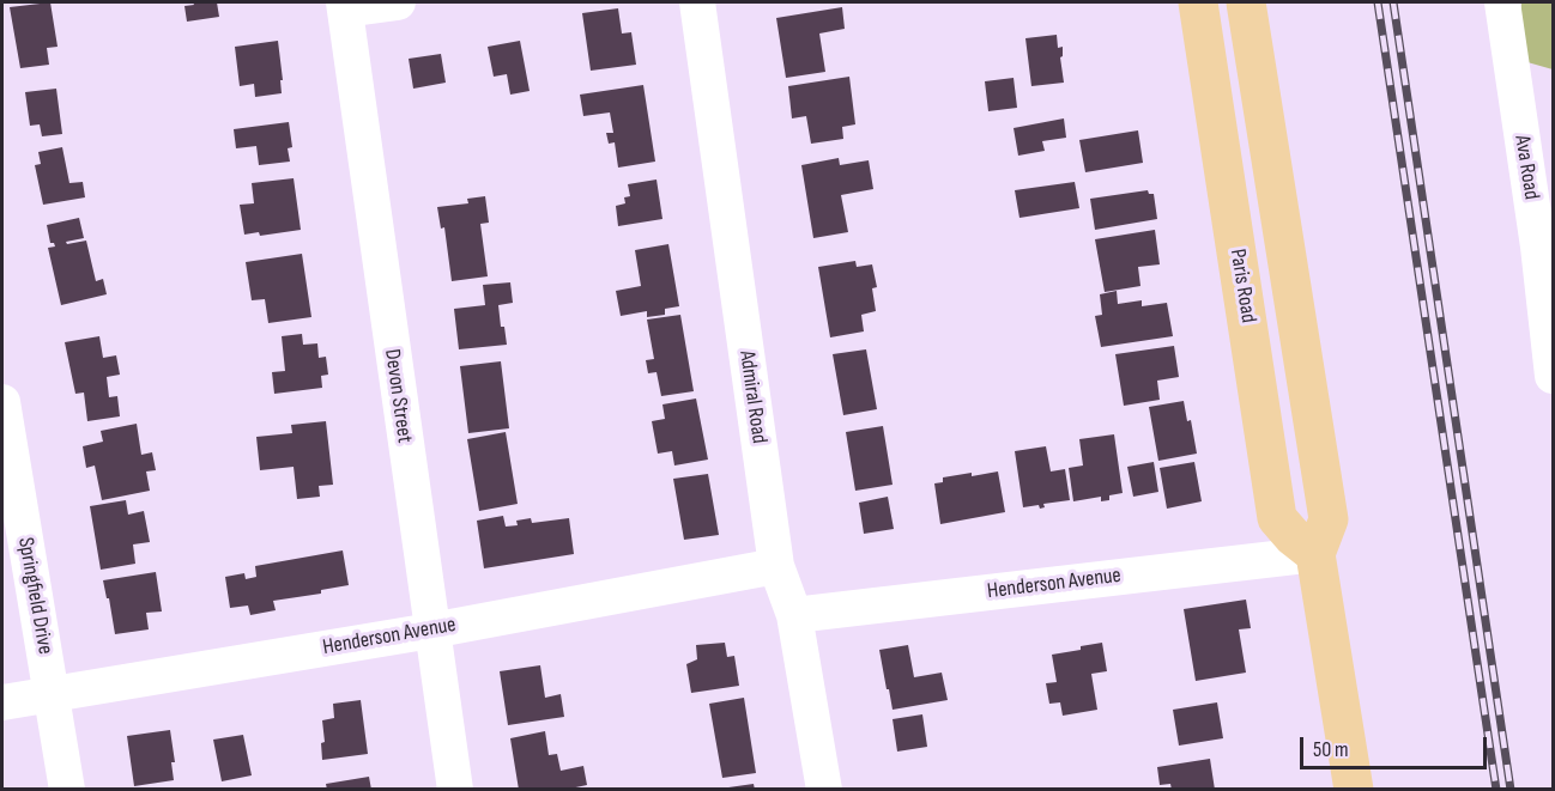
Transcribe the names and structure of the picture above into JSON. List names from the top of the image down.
{
  "streets": {
    "main road": ["Paris Road"],
    "street": [
      "Ava Road",
      "Devon Street",
      "Admiral Road",
      "Henderson Avenue",
      "Springfield Drive"
    ]
  },
  "crossings": [
    ["Paris Road", "Henderson Avenue"],
    ["Devon Street", "Henderson Avenue"],
    ["Admiral Road", "Henderson Avenue"],
    ["Henderson Avenue", "Springfield Drive"]
  ],
  "scale_bar": "50 m"
}
